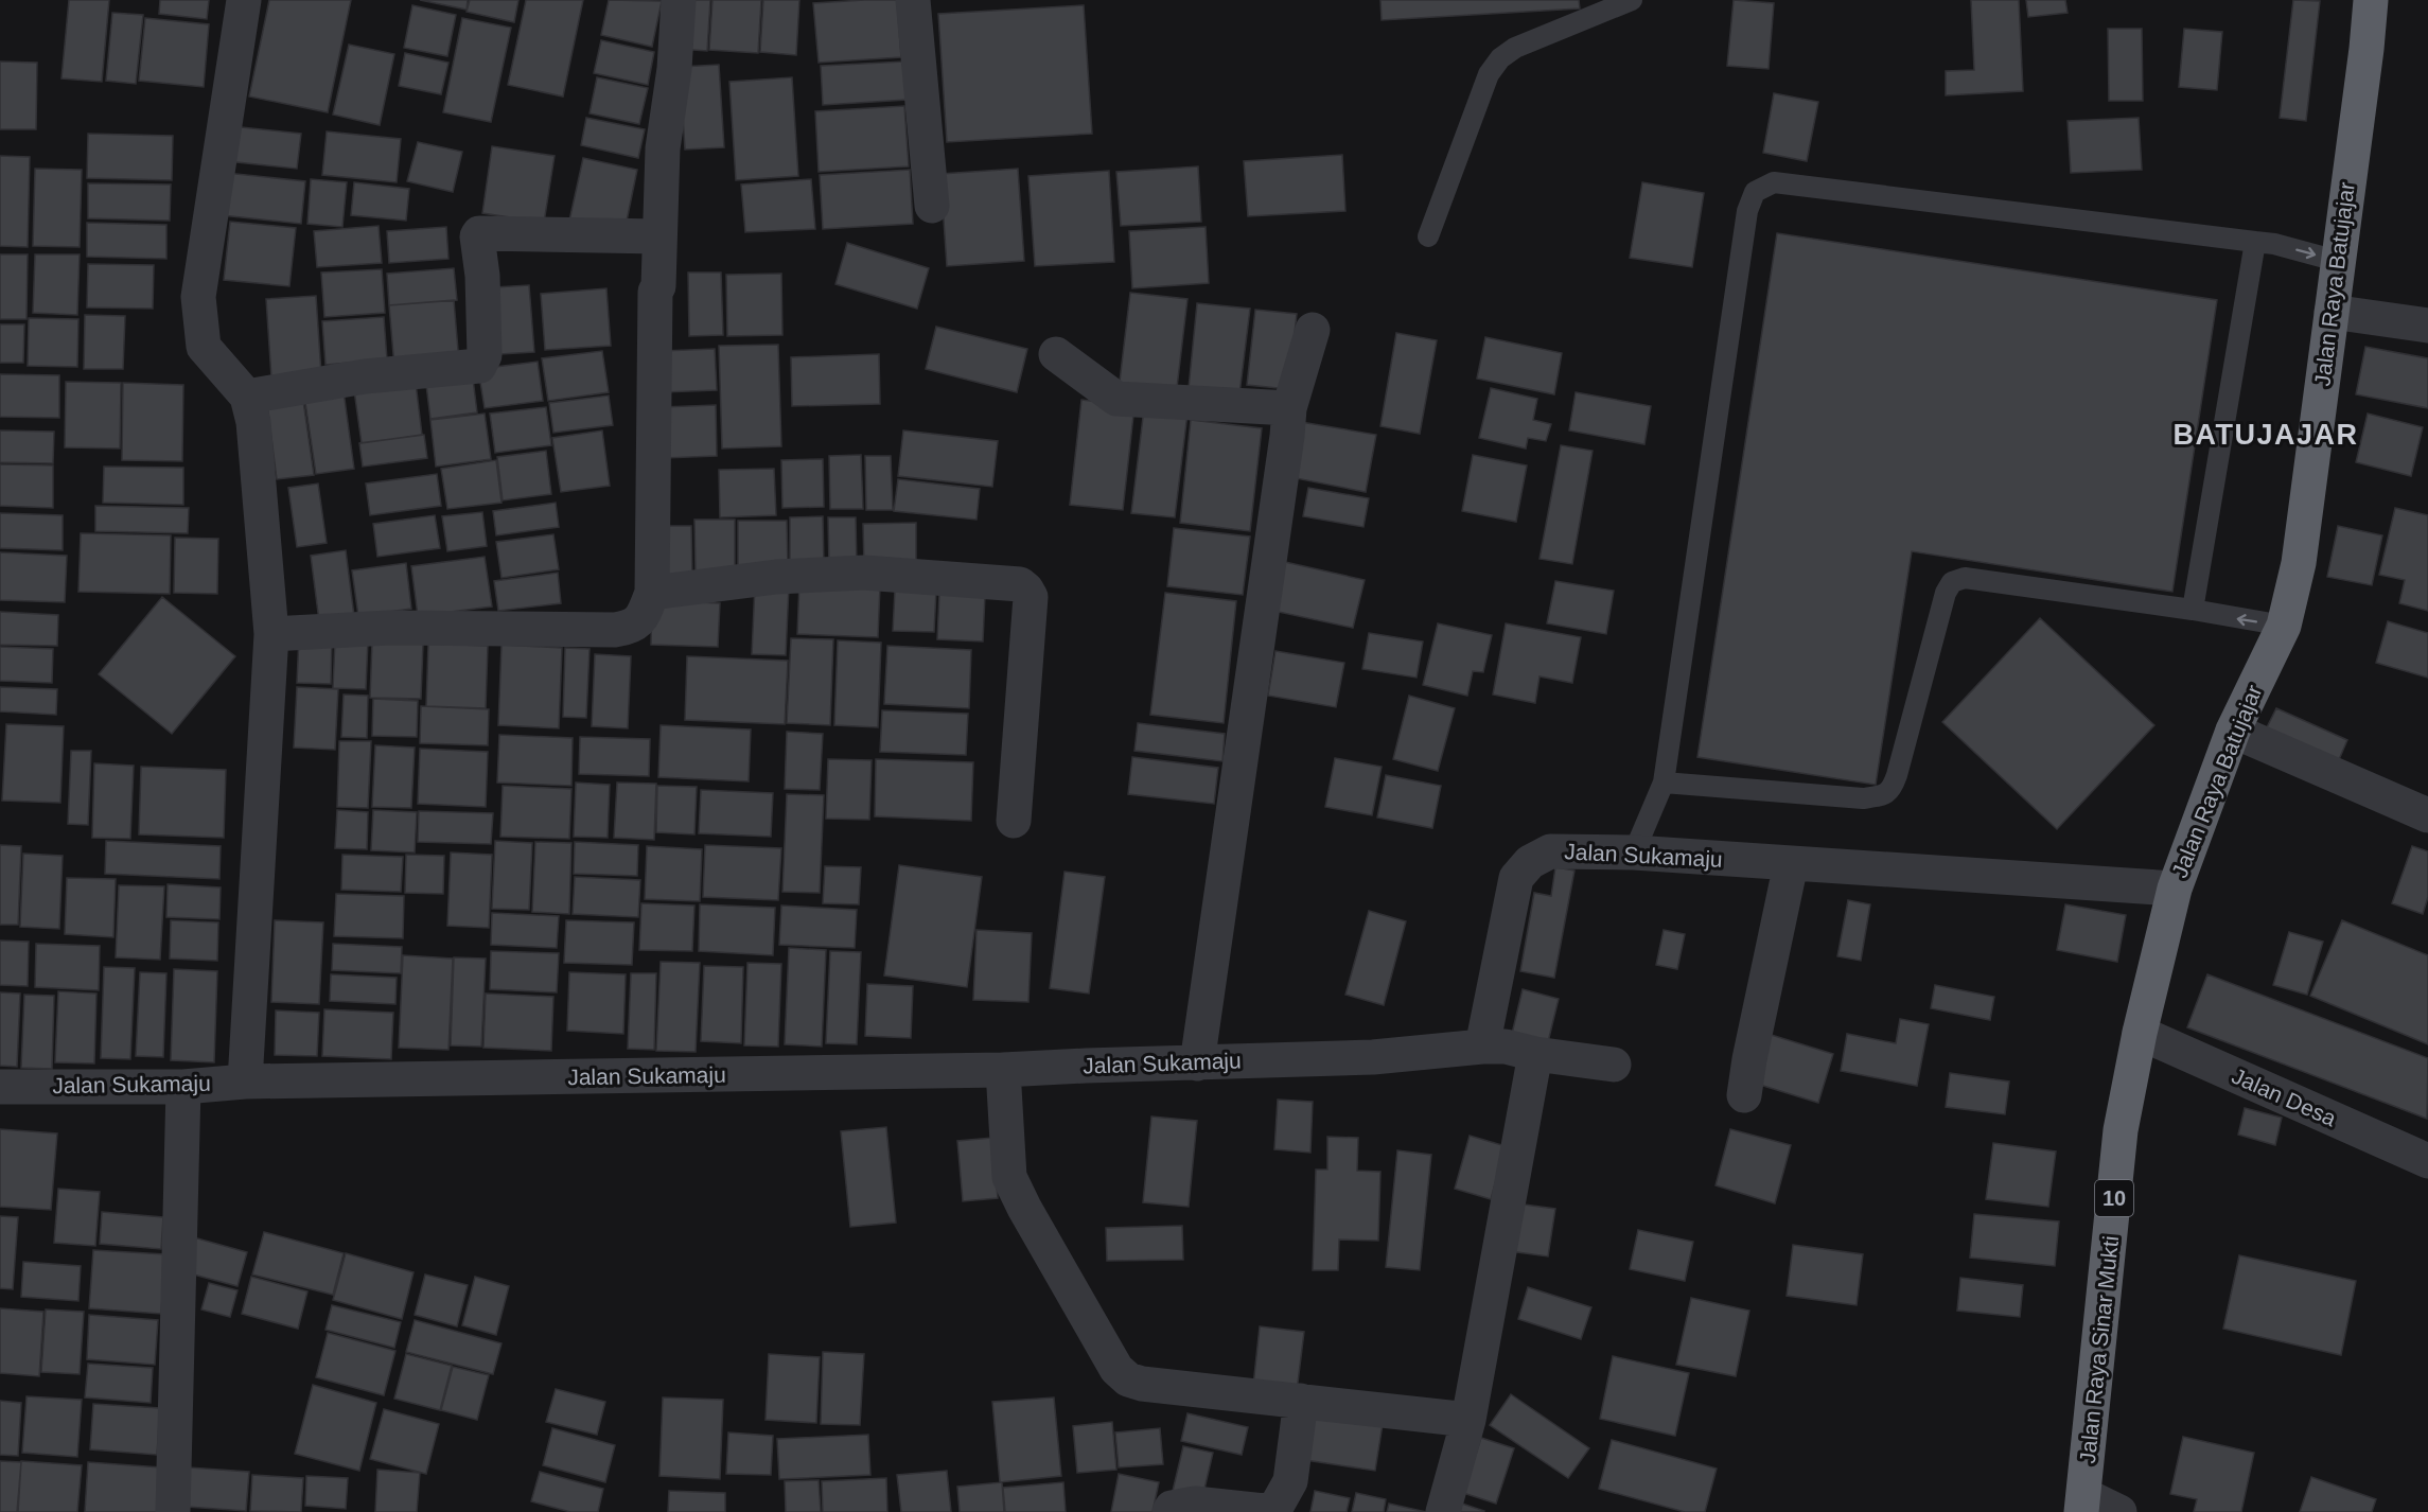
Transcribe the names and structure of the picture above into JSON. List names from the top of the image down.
{
  "streets": {
    "highway": ["Jalan Raya Batujajar", "10", "Jalan Raya Sinar Mukti"],
    "street": ["Jalan Sukamaju", "Jalan Desa"]
  },
  "crossings": [
    ["Jalan Raya Batujajar", "Jalan Sukamaju"],
    ["Jalan Raya Batujajar", "Jalan Raya Sinar Mukti"],
    ["Jalan Sukamaju", "Jalan Raya Sinar Mukti"],
    ["Jalan Desa", "Jalan Raya Sinar Mukti"]
  ],
  "districts": ["BATUJAJAR"]
}
